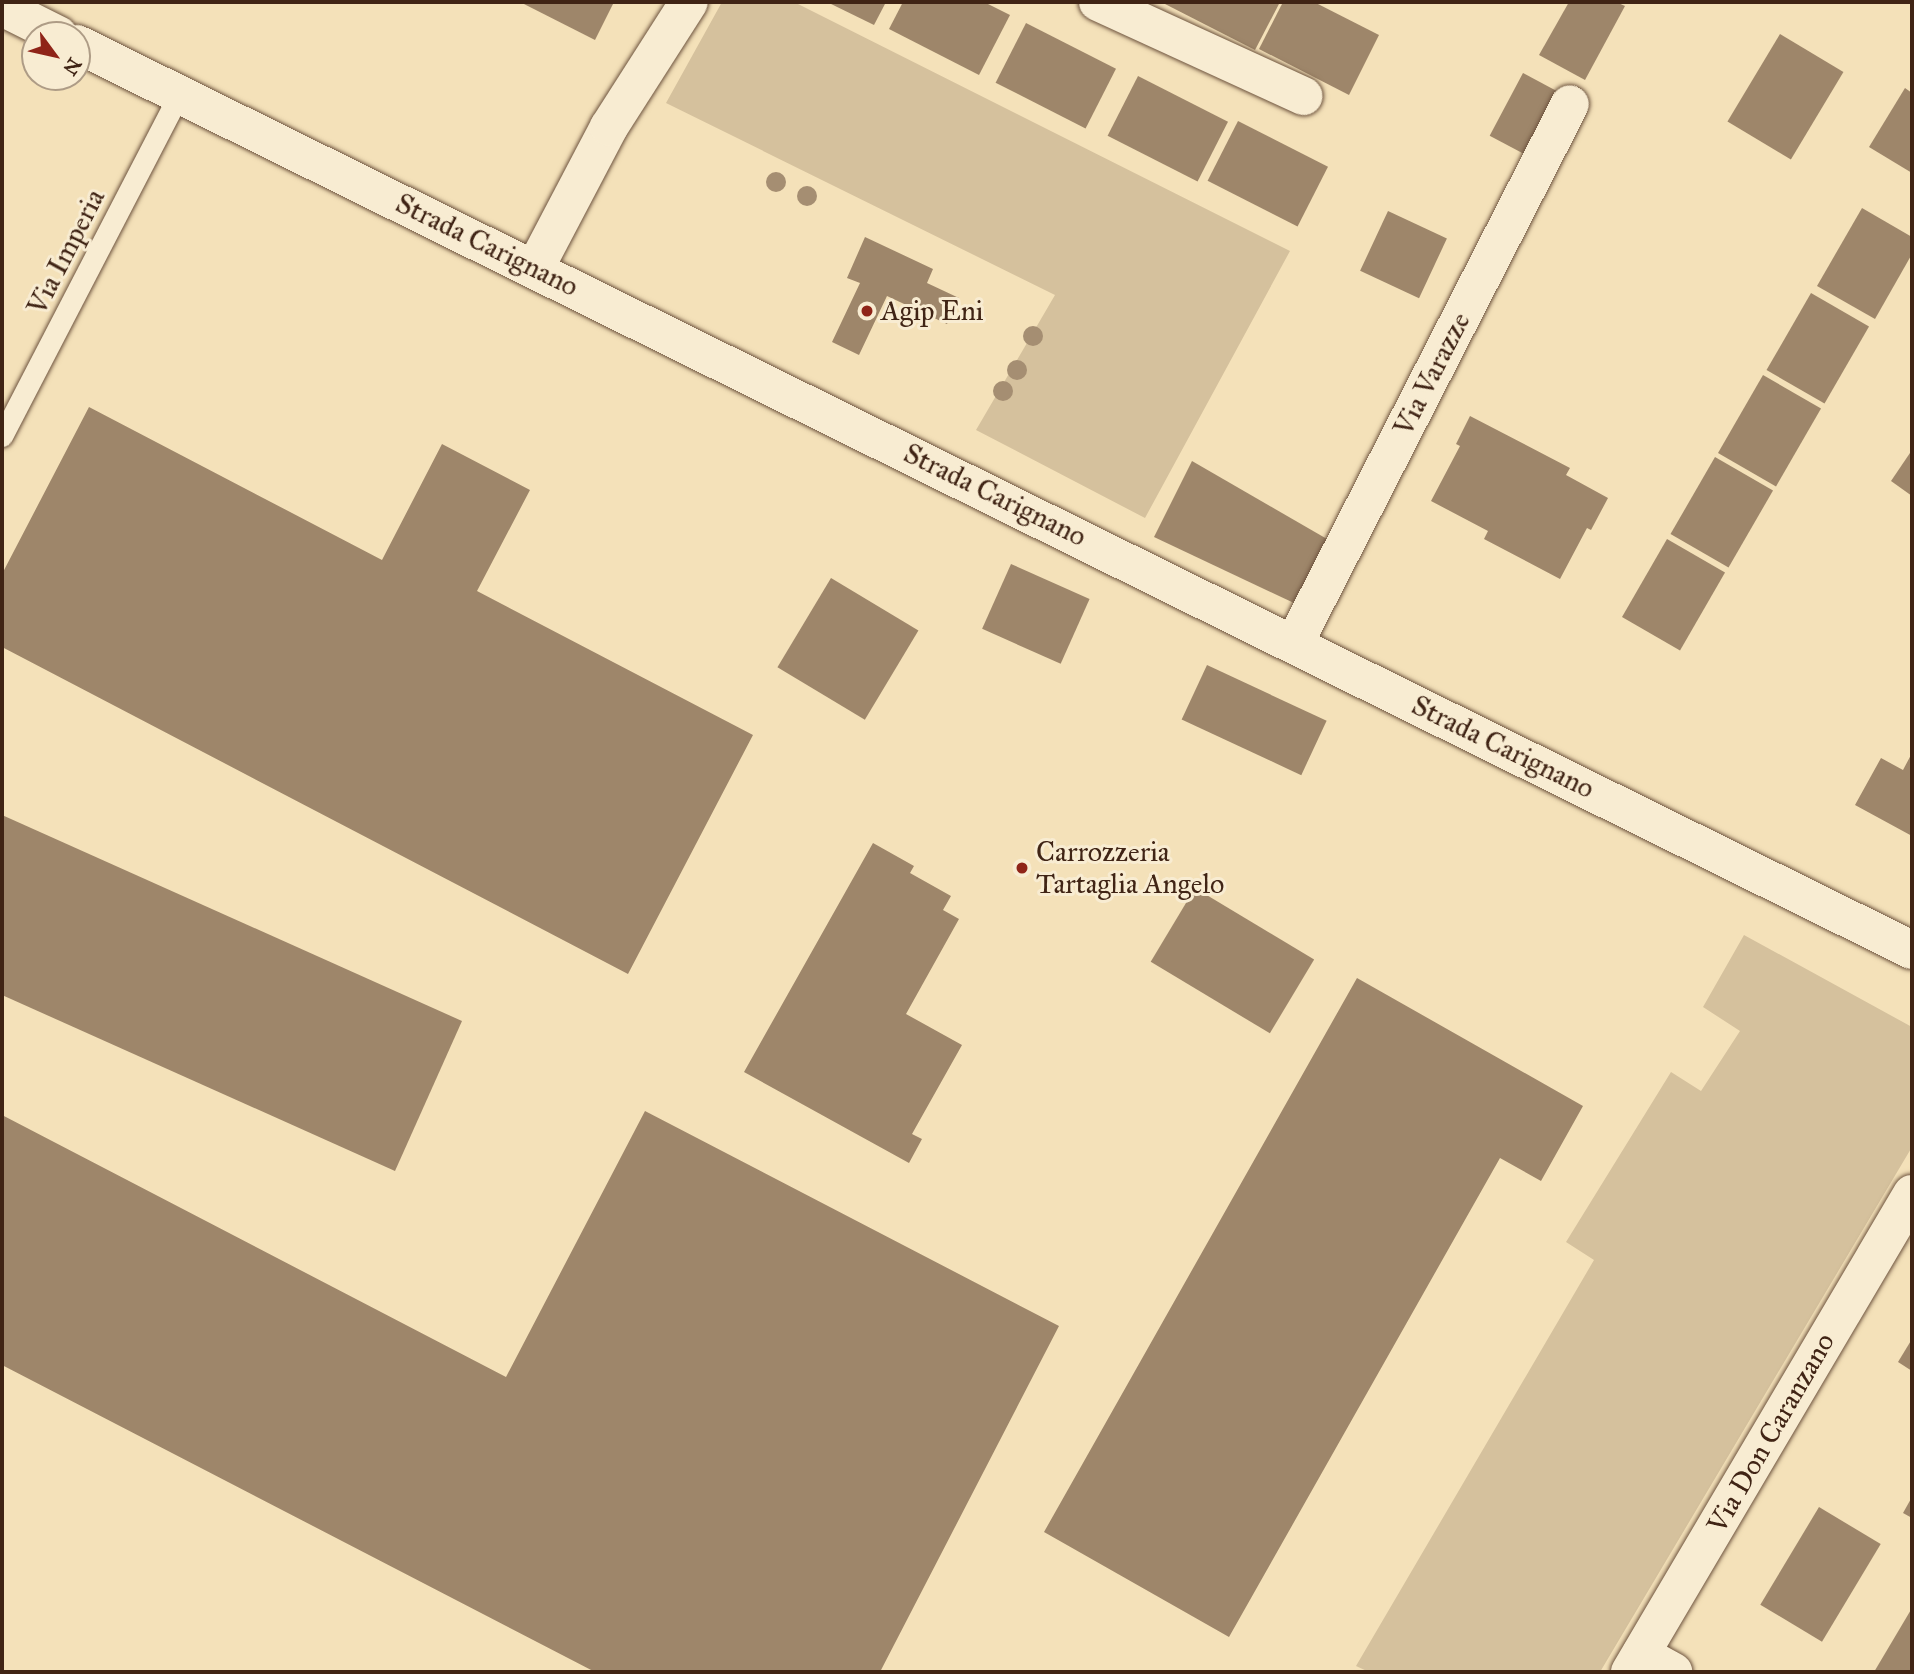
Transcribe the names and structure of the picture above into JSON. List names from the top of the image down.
{
  "streets": {
    "street": ["Strada Carignano", "Via Varazze", "Via Don Caranzano"],
    "lane": ["Via Imperia"]
  },
  "crossings": [
    ["Strada Carignano", "Via Imperia"],
    ["Strada Carignano", "Via Varazze"]
  ],
  "places": ["Agip Eni", "Carrozzeria Tartaglia Angelo"],
  "north": "bottom right"
}
